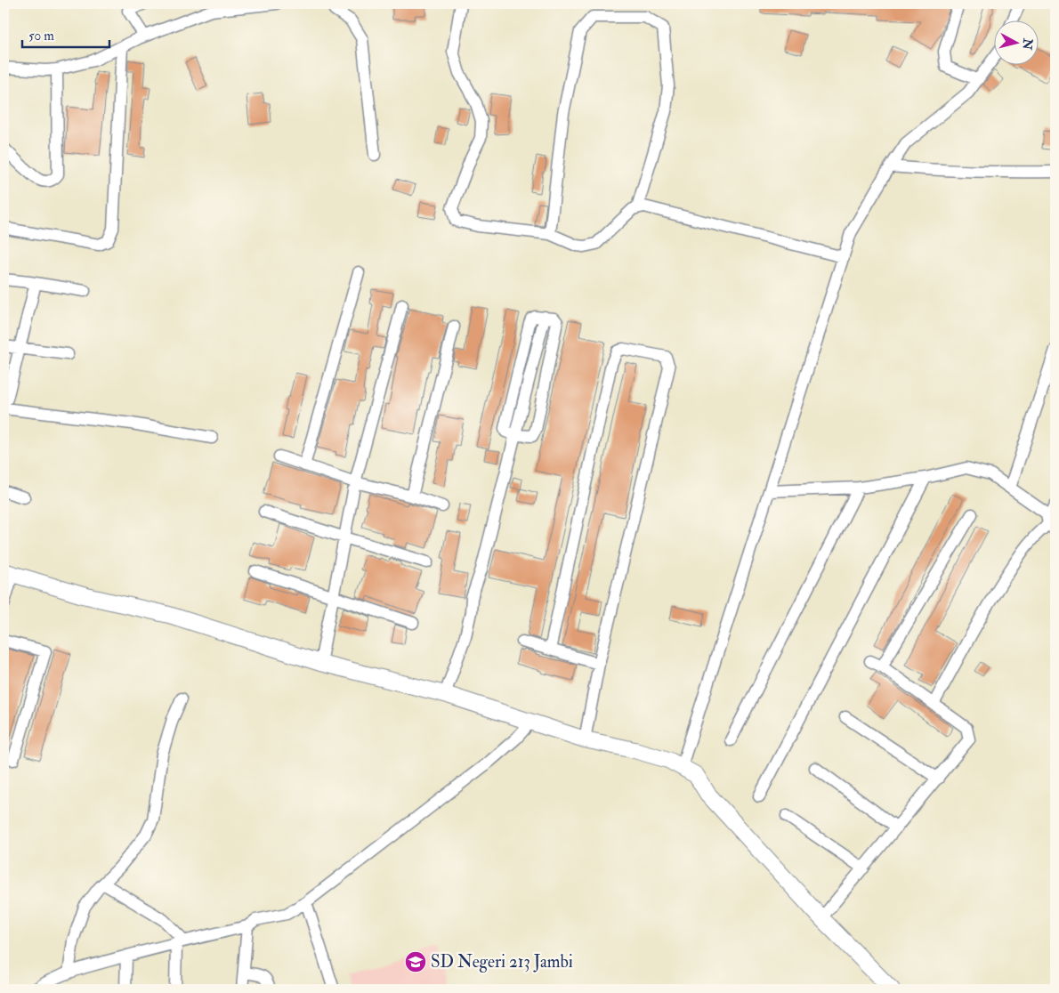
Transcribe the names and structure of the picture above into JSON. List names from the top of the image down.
{
  "places": {
    "school or university": ["SD Negeri 213 Jambi"]
  },
  "scale_bar": "50 m",
  "north": "right"
}
